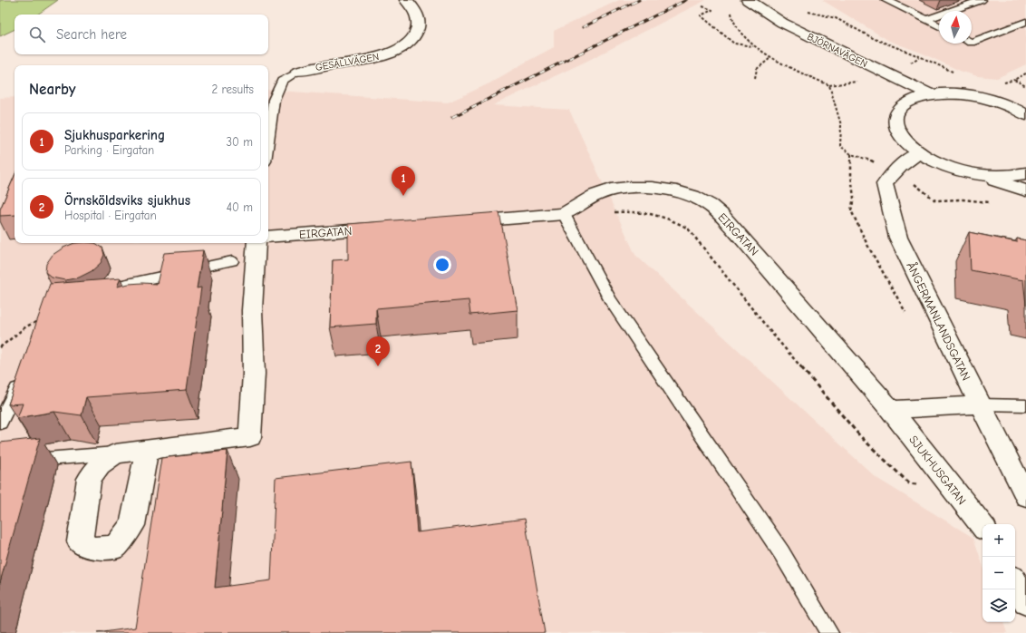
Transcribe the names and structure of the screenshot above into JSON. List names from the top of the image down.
{
  "streets": {
    "street": [
      "BJÖRNAVÄGEN",
      "GESÄLLVÄGEN",
      "EIRGATAN",
      "ÅNGERMANLANDSGATAN",
      "SJUKHUSGATAN"
    ]
  },
  "crossings": [
    ["EIRGATAN", "SJUKHUSGATAN"]
  ],
  "north": "top",
  "page": {
    "search": "Search here",
    "heading": ["Nearby", "2 results"],
    "list": [
      {
        "mark": "1",
        "name": "Sjukhusparkering",
        "note": "Parking · Eirgatan",
        "value": "30 m"
      },
      {
        "mark": "2",
        "name": "Örnsköldsviks sjukhus",
        "note": "Hospital · Eirgatan",
        "value": "40 m"
      }
    ],
    "pins": ["1", "2"],
    "map_buttons": ["+", "−"]
  }
}
